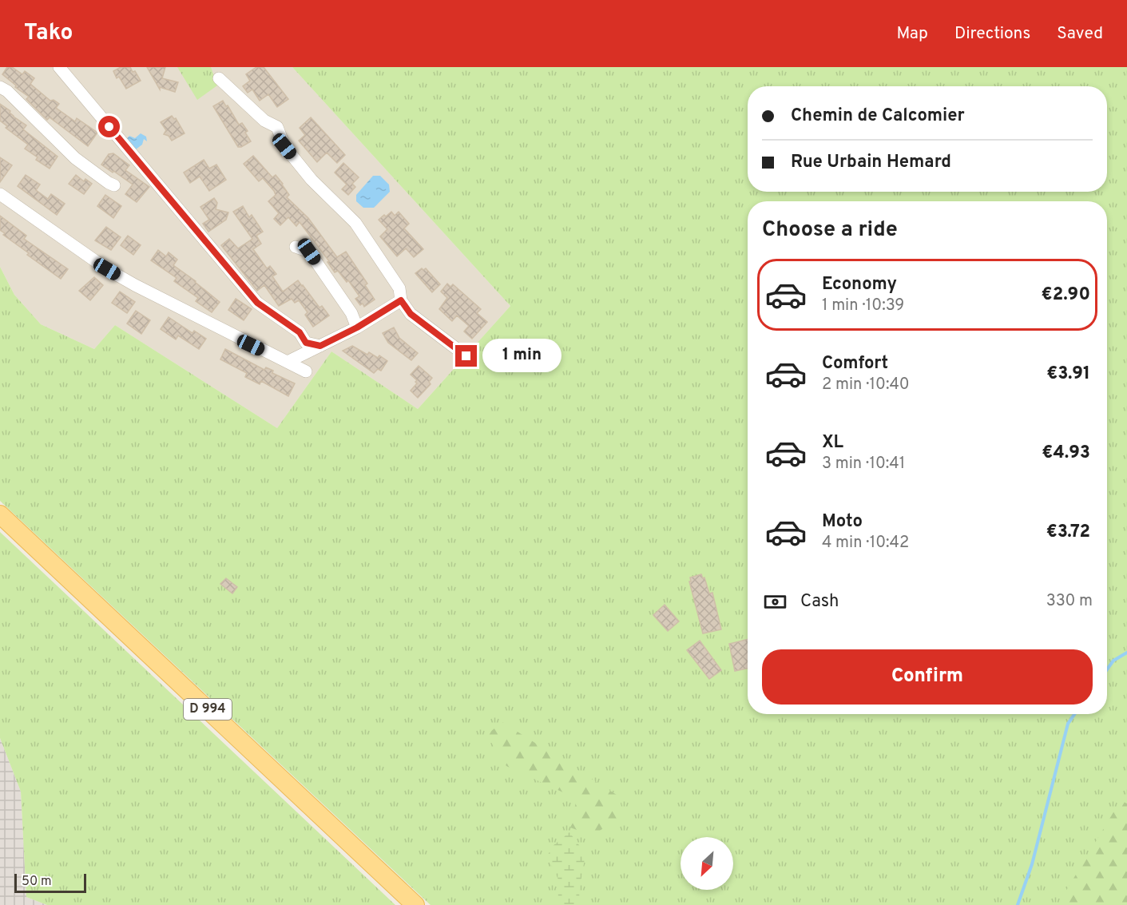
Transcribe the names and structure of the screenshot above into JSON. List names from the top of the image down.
{
  "streets": {
    "main road": ["D 994"]
  },
  "scale_bar": "50 m",
  "north": "bottom left",
  "page": {
    "header": "Tako",
    "nav": ["Map", "Directions", "Saved"],
    "banner": ["Chemin de Calcomier", "Rue Urbain Hemard"],
    "heading": "Choose a ride",
    "list": [
      {
        "name": "Economy",
        "note": "1 min · 10:39",
        "value": "€2.90"
      },
      {
        "name": "Comfort",
        "note": "2 min · 10:40",
        "value": "€3.91"
      },
      {
        "name": "XL",
        "note": "3 min · 10:41",
        "value": "€4.93"
      },
      {
        "name": "Moto",
        "note": "4 min · 10:42",
        "value": "€3.72"
      }
    ],
    "bubble": "1 min",
    "pay": ["Cash", "330 m"],
    "buttons": "Confirm",
    "scale": "50 m"
  }
}
